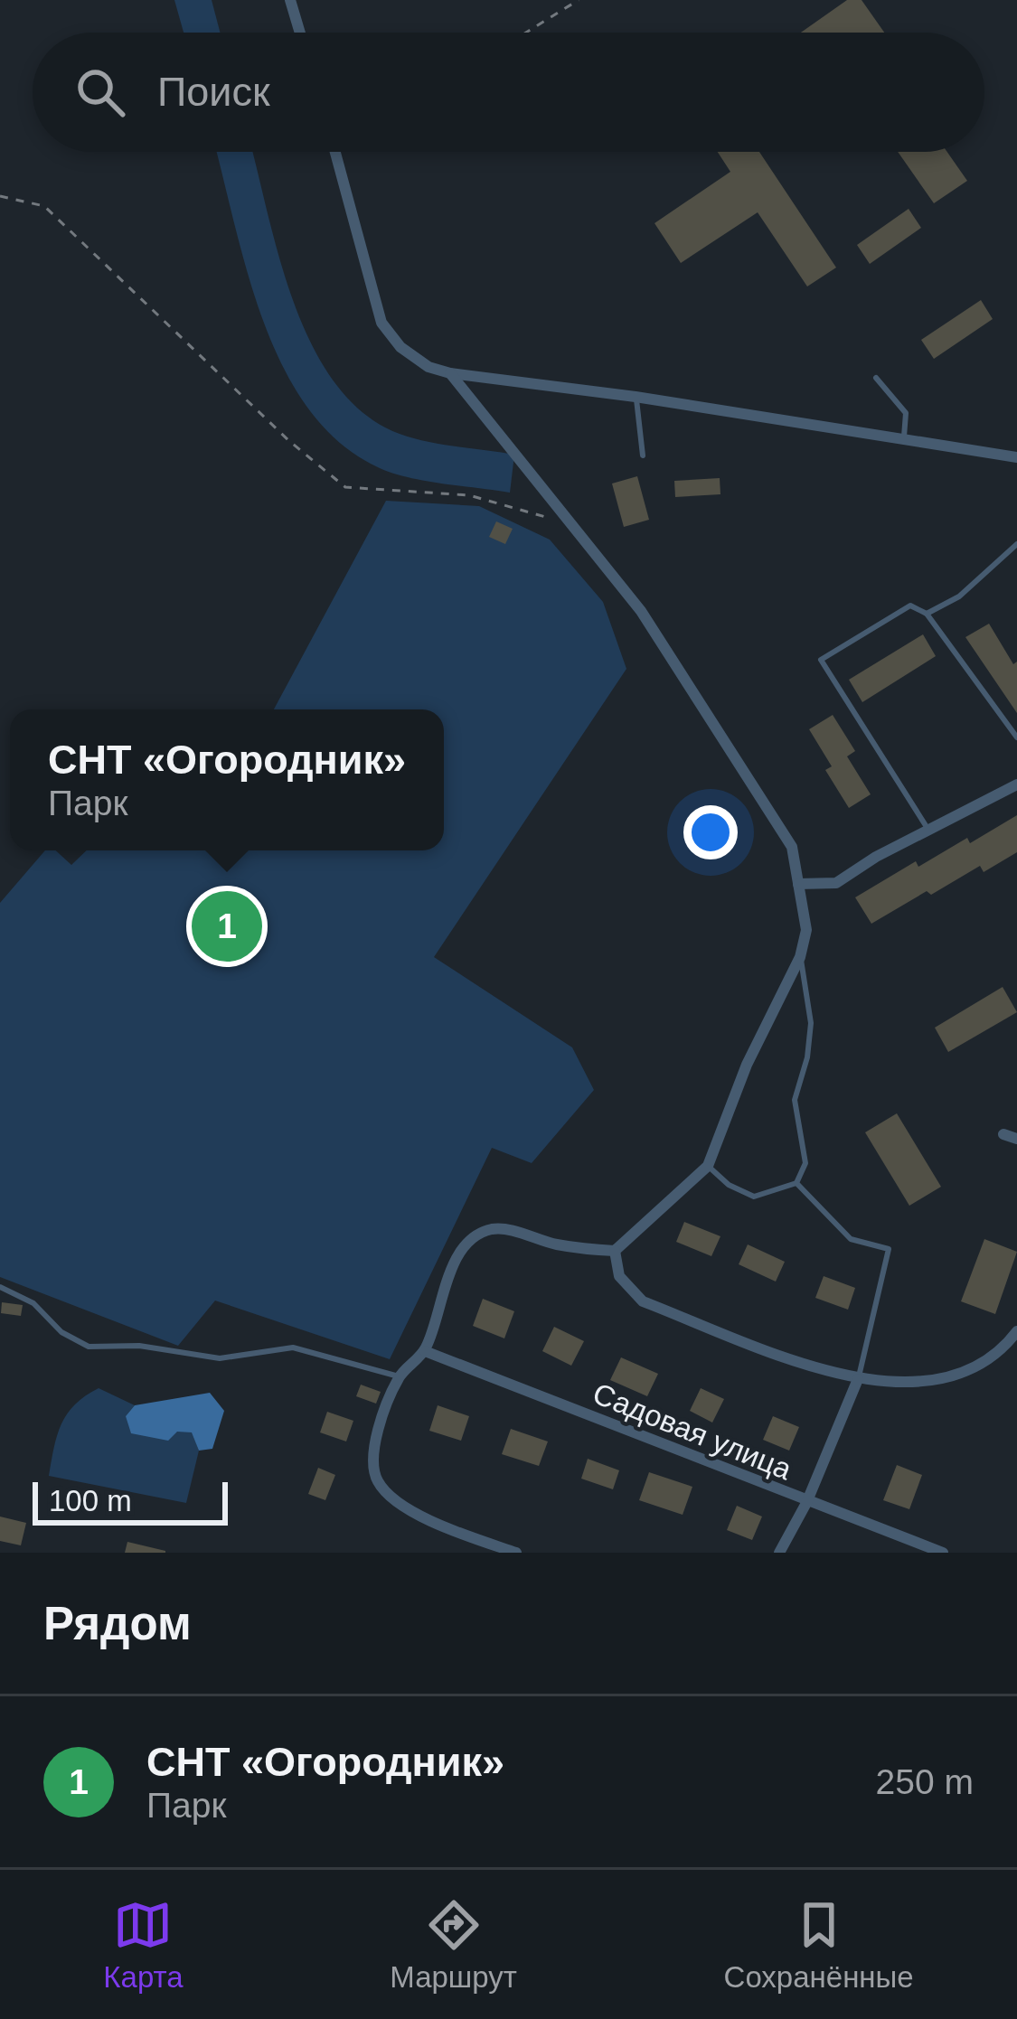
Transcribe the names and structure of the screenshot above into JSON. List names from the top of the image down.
{
  "streets": {
    "street": ["Садовая улица"]
  },
  "scale_bar": "100 m",
  "page": {
    "search": "Поиск",
    "popup": ["СНТ «Огородник»", "Парк"],
    "pins": "1",
    "scale": "100 m",
    "heading": "Рядом",
    "list": [
      {
        "mark": "1",
        "name": "СНТ «Огородник»",
        "note": "Парк",
        "value": "250 m"
      }
    ],
    "nav": ["Карта", "Маршрут", "Сохранённые"]
  }
}
